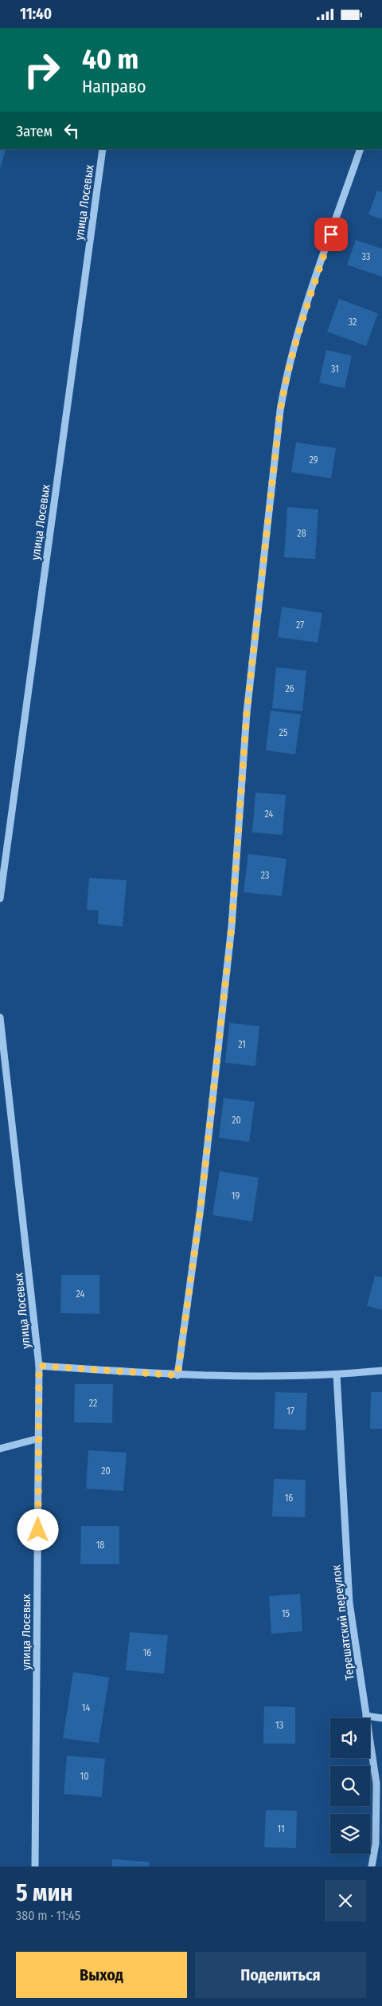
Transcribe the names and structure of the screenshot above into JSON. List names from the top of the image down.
{
  "streets": {
    "street": ["улица Лосевых", "Терешатский переулок"]
  },
  "house_numbers": [
    "33",
    "32",
    "31",
    "29",
    "28",
    "27",
    "26",
    "25",
    "24",
    "23",
    "21",
    "20",
    "19",
    "24",
    "22",
    "17",
    "20",
    "16",
    "18",
    "15",
    "16",
    "14",
    "13",
    "10",
    "11"
  ],
  "page": {
    "status": "11:40",
    "turn": ["40 m", "Направо"],
    "then": "Затем",
    "heading": ["5 мин", "380 m · 11:45"],
    "buttons": ["Выход", "Поделиться"]
  }
}
